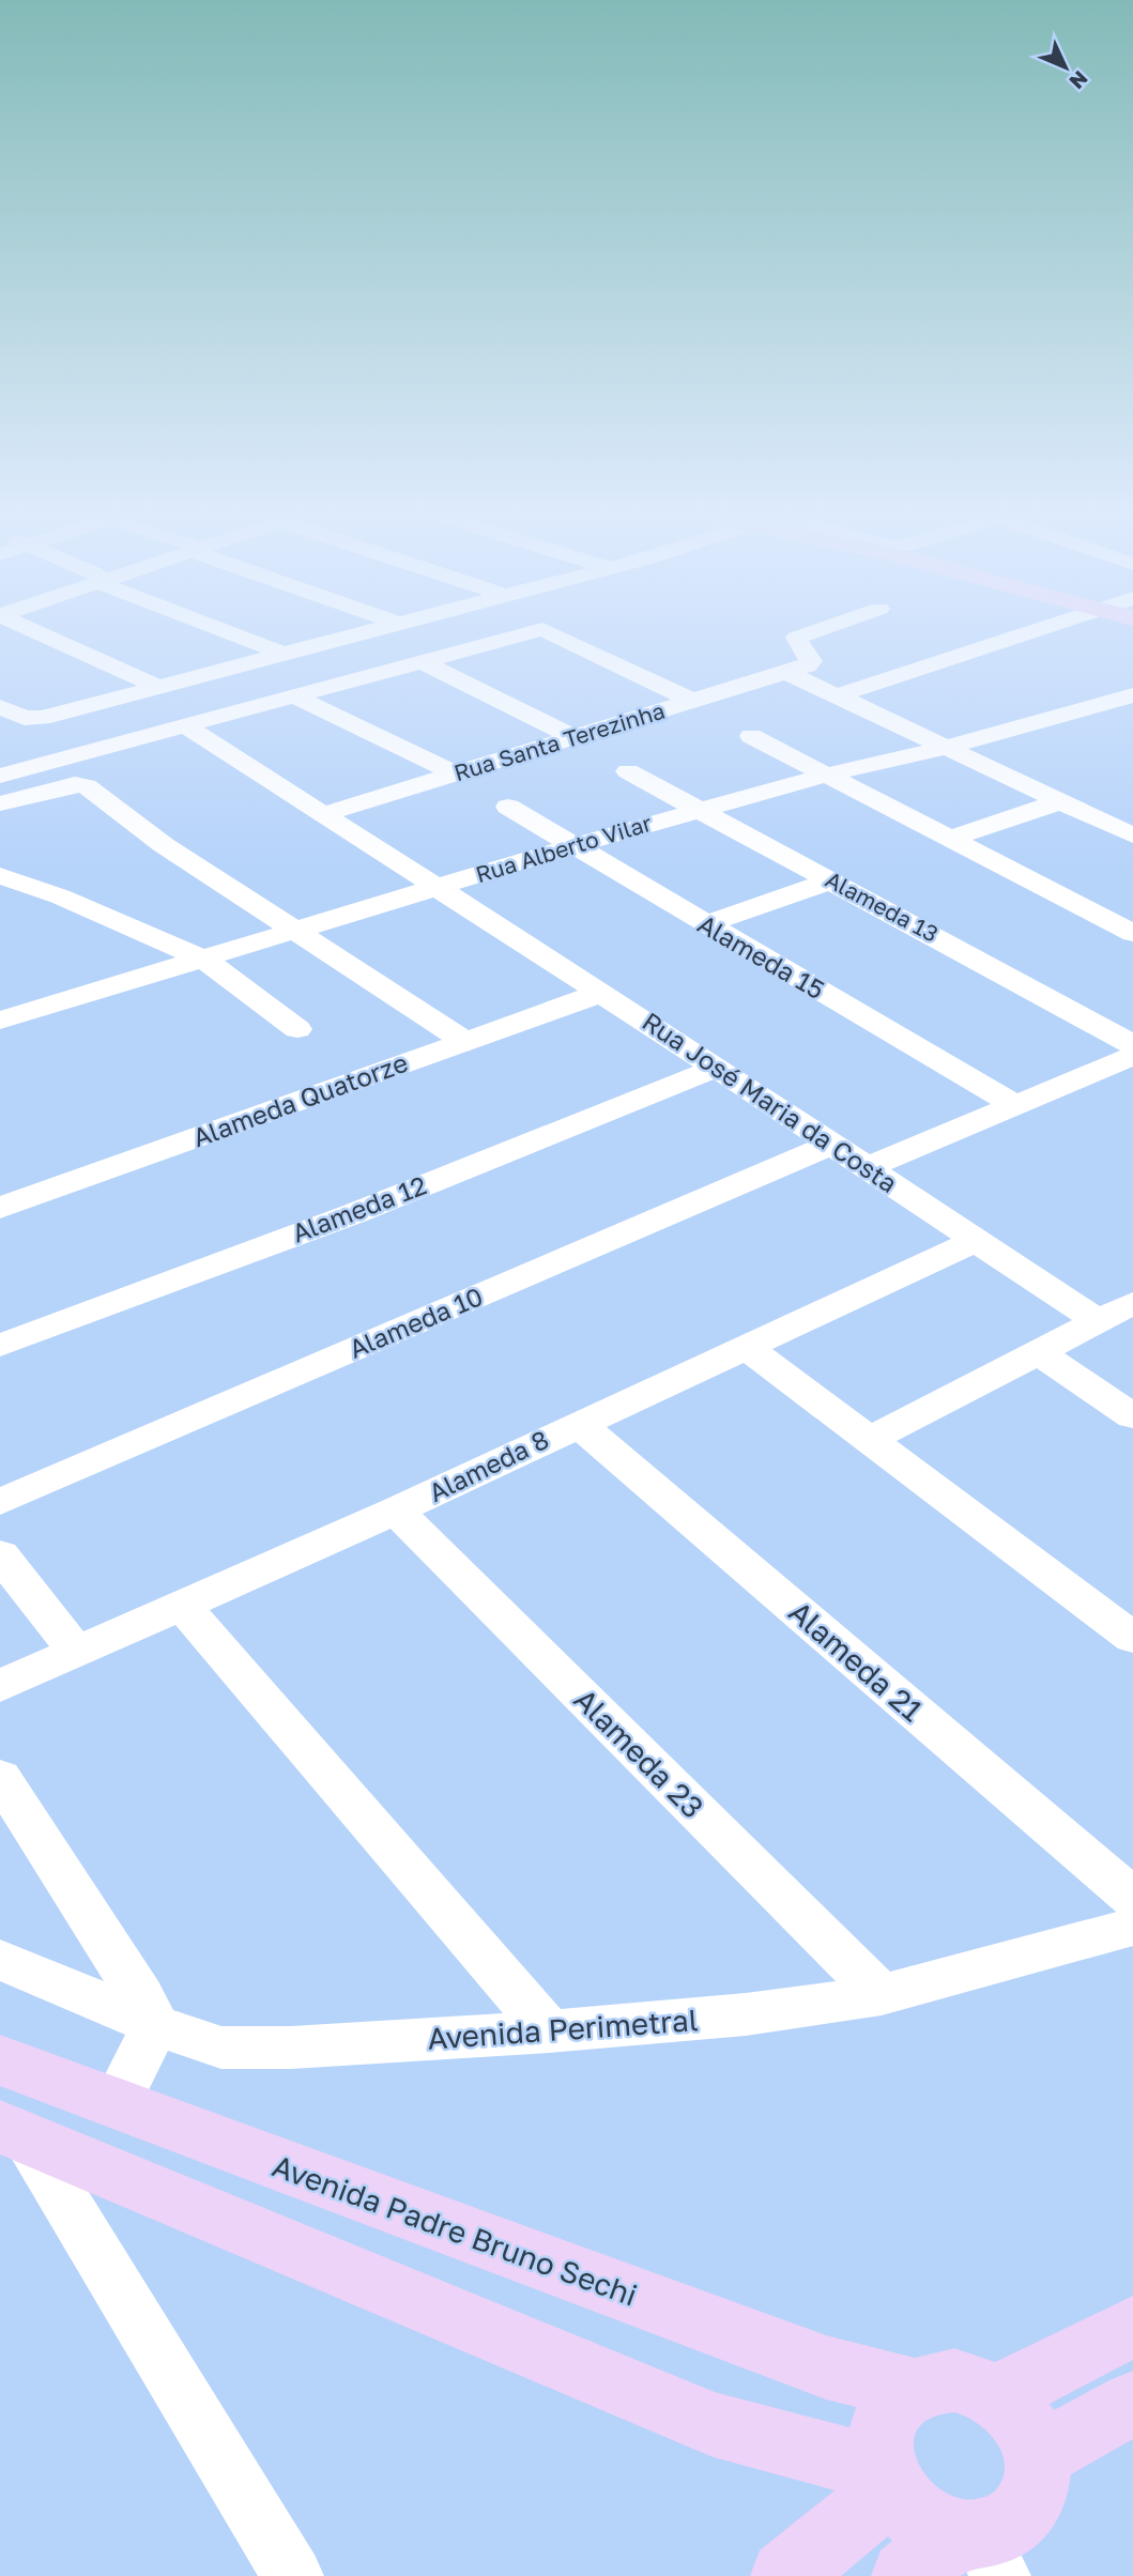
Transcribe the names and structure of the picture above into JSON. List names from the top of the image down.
{
  "streets": {
    "main road": ["Avenida Padre Bruno Sechi"],
    "street": [
      "Rua Santa Terezinha",
      "Rua Alberto Vilar",
      "Alameda 13",
      "Alameda 15",
      "Alameda Quatorze",
      "Rua José Maria da Costa",
      "Alameda 12",
      "Alameda 10",
      "Alameda 8",
      "Alameda 21",
      "Alameda 23",
      "Avenida Perimetral"
    ]
  },
  "crossings": [
    ["Rua Alberto Vilar", "Alameda 13"],
    ["Rua Alberto Vilar", "Alameda 15"],
    ["Rua Alberto Vilar", "Rua José Maria da Costa"],
    ["Alameda Quatorze", "Rua José Maria da Costa"],
    ["Rua José Maria da Costa", "Alameda 12"],
    ["Rua José Maria da Costa", "Alameda 10"],
    ["Rua José Maria da Costa", "Alameda 8"],
    ["Alameda 8", "Alameda 21"],
    ["Alameda 8", "Alameda 23"],
    ["Alameda 23", "Avenida Perimetral"]
  ],
  "north": "bottom right"
}
